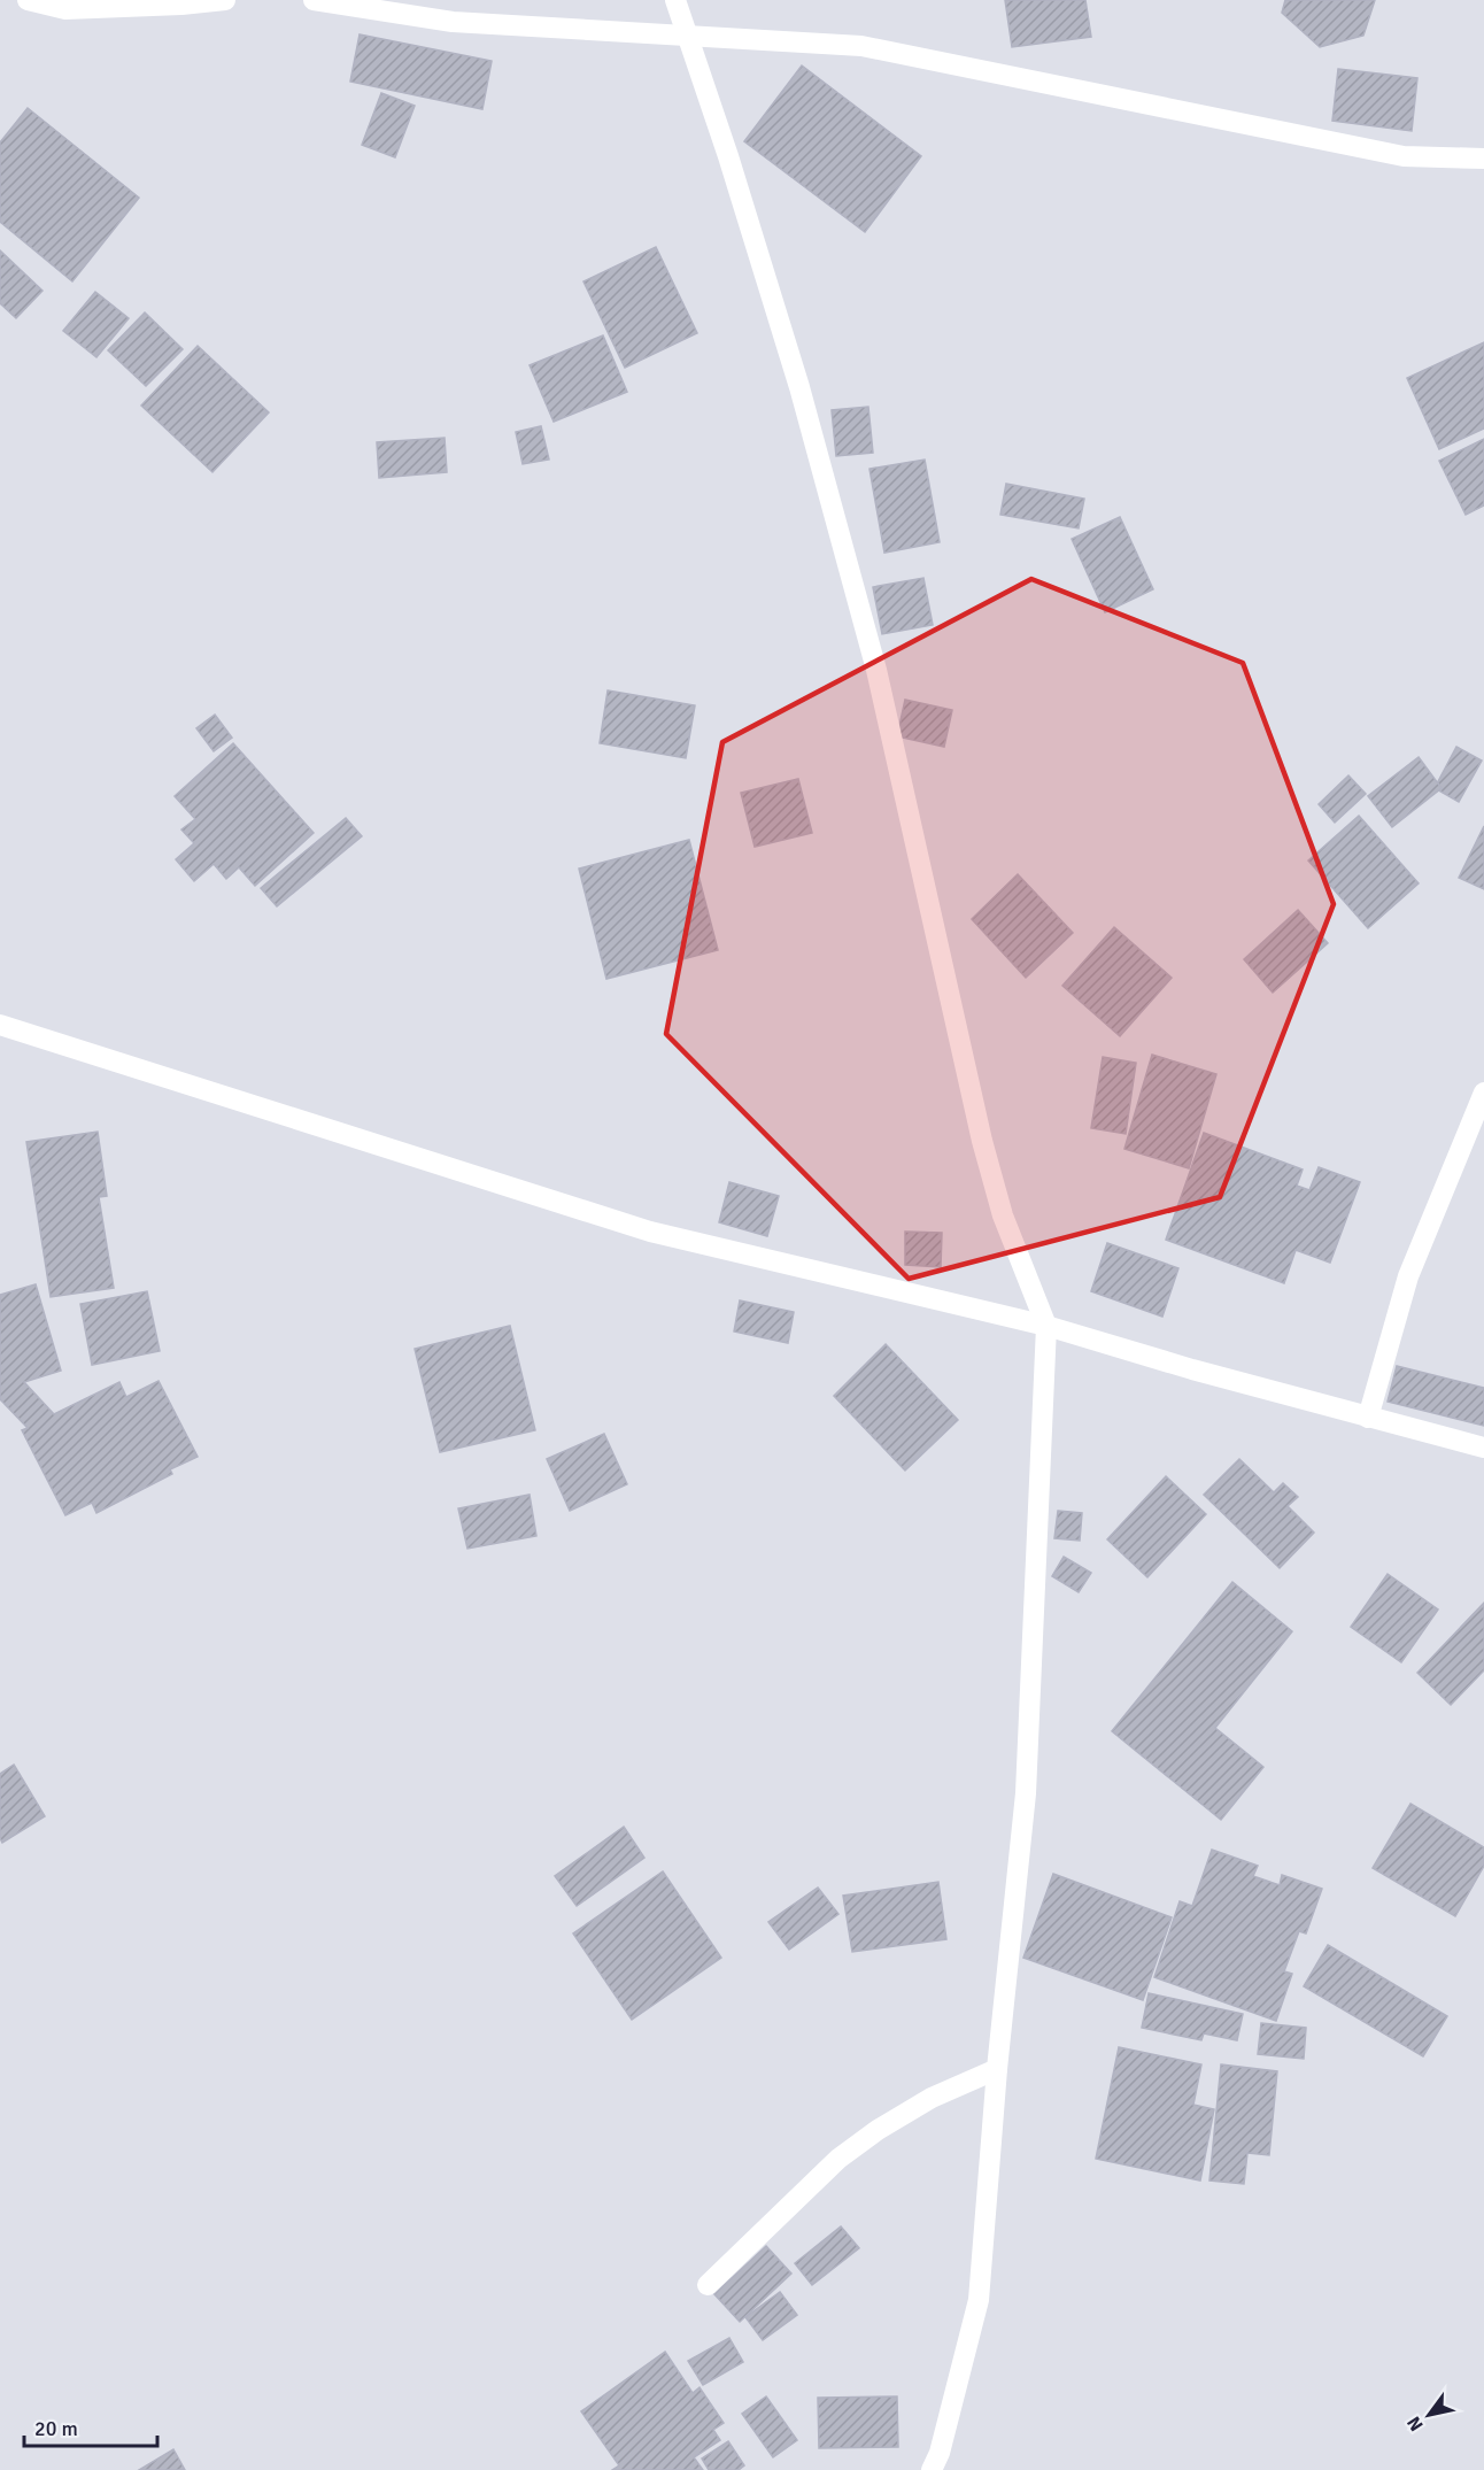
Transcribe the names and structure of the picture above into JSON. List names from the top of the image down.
{
  "scale_bar": "20 m",
  "north": "bottom left"
}
